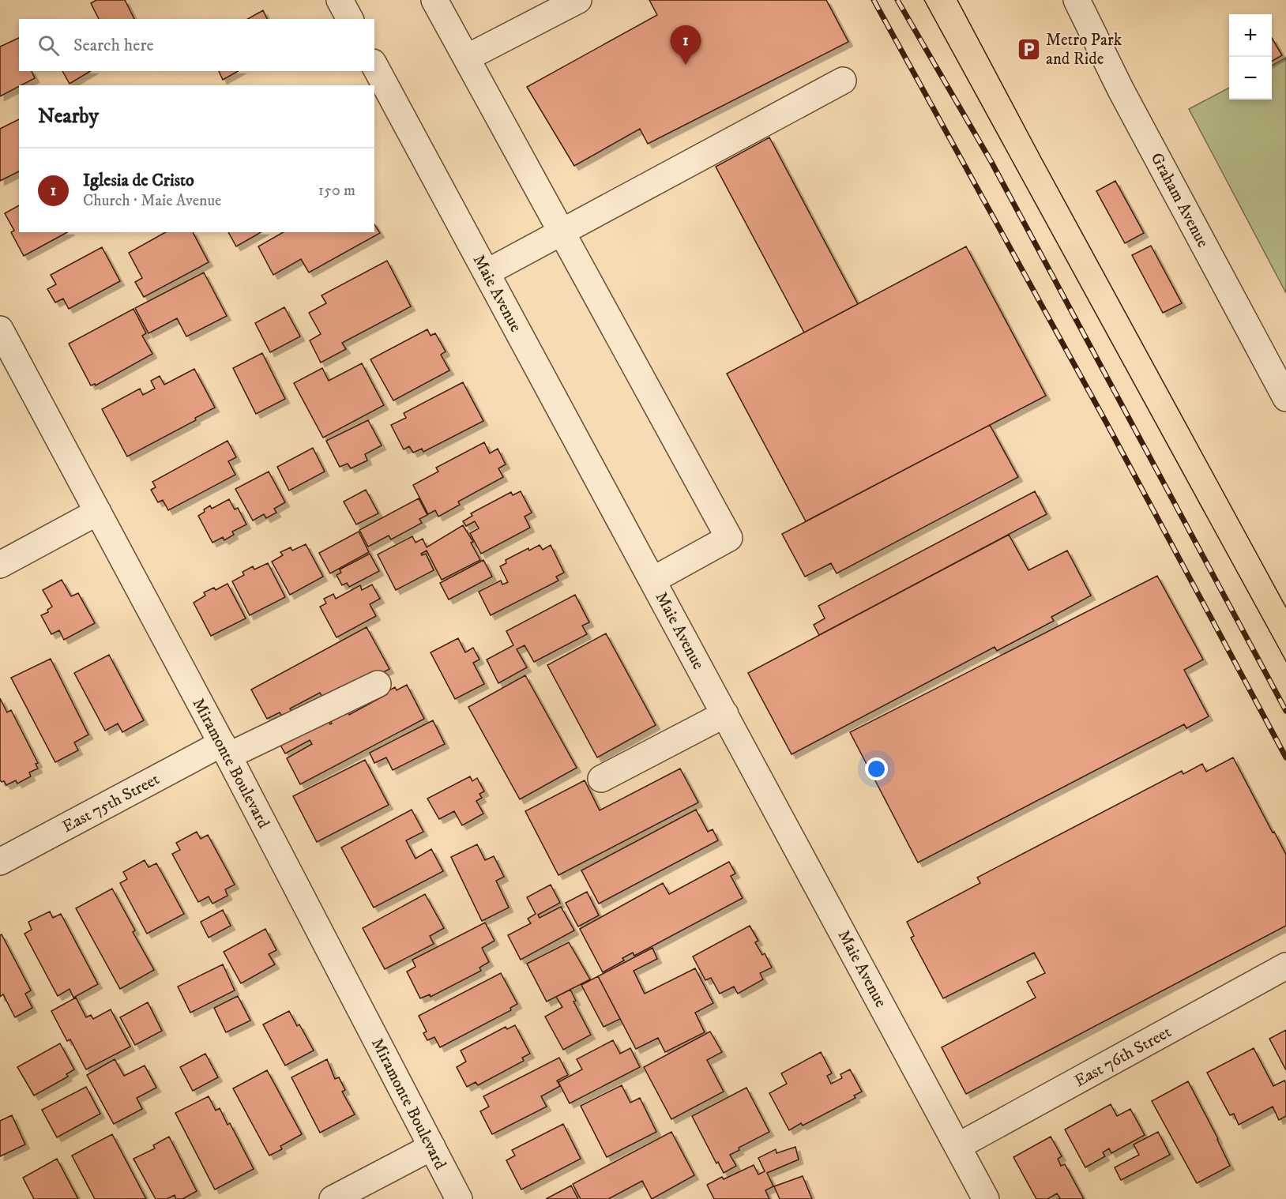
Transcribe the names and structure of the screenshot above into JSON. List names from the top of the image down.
{
  "streets": {
    "street": [
      "Graham Avenue",
      "Maie Avenue",
      "Miramonte Boulevard",
      "East 75th Street",
      "East 76th Street"
    ]
  },
  "crossings": [
    ["Maie Avenue", "East 76th Street"],
    ["Miramonte Boulevard", "East 75th Street"]
  ],
  "places": {
    "parking": ["Metro Park and Ride"]
  },
  "page": {
    "map_buttons": ["+", "−"],
    "search": "Search here",
    "pins": "1",
    "heading": "Nearby",
    "list": [
      {
        "mark": "1",
        "name": "Iglesia de Cristo",
        "note": "Church · Maie Avenue",
        "value": "150 m"
      }
    ]
  }
}
